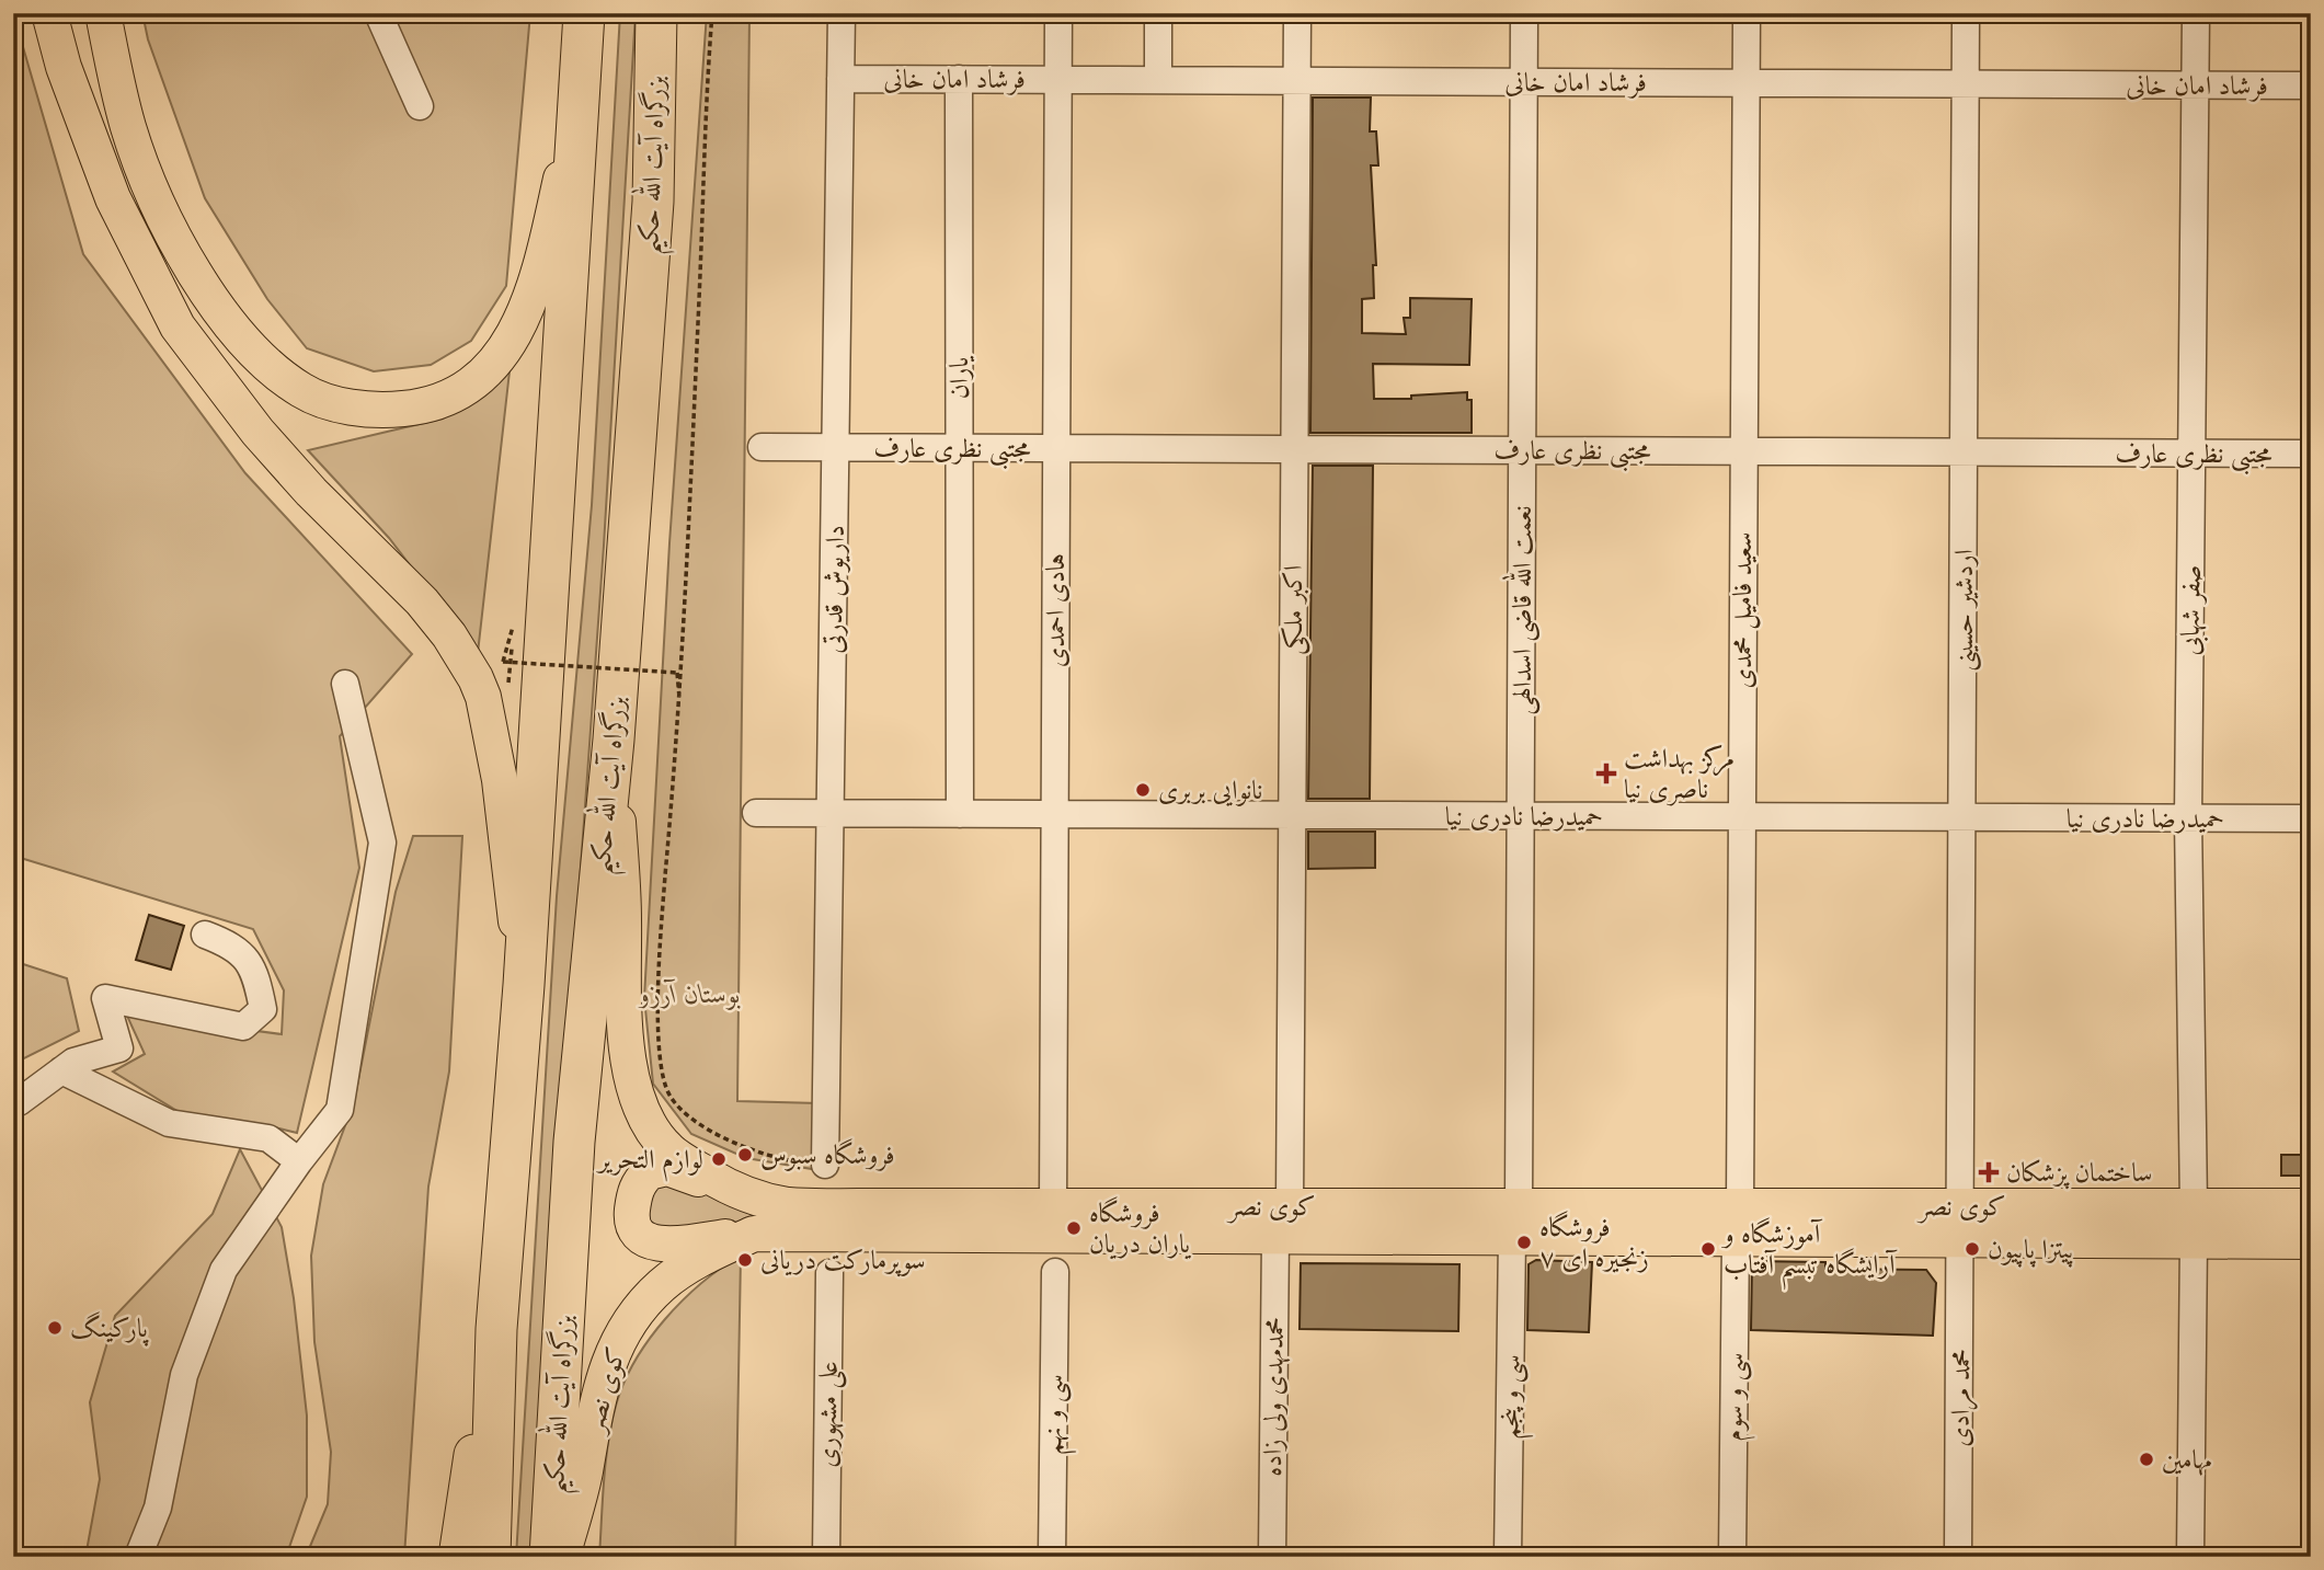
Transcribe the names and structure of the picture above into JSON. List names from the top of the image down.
{
  "streets": {
    "highway": ["بزرگراه آیت الله حکیم"],
    "main road": ["کوی نصر"],
    "street": [
      "فرشاد امان خانی",
      "یاران",
      "مجتبی نظری عارف",
      "داریوش قدرتی",
      "هادی احمدی",
      "اکبر ملکی",
      "نعمت الله قاضی اسدالهی",
      "سعید فامیل محمدی",
      "اردشیر حسینی",
      "صفر شهابی",
      "حمیدرضا نادری نیا",
      "محمدمهدی ولی زاده",
      "سی و پنجم",
      "سی و سوم",
      "محمد مرادی",
      "علی مشهوری",
      "سی و نهم"
    ]
  },
  "crossings": [
    ["فرشاد امان خانی", "یاران"],
    ["فرشاد امان خانی", "داریوش قدرتی"],
    ["فرشاد امان خانی", "هادی احمدی"],
    ["فرشاد امان خانی", "اکبر ملکی"],
    ["فرشاد امان خانی", "نعمت الله قاضی اسدالهی"],
    ["فرشاد امان خانی", "سعید فامیل محمدی"],
    ["فرشاد امان خانی", "اردشیر حسینی"],
    ["فرشاد امان خانی", "صفر شهابی"],
    ["بزرگراه آیت الله حکیم", "کوی نصر"],
    ["یاران", "مجتبی نظری عارف"],
    ["یاران", "حمیدرضا نادری نیا"],
    ["مجتبی نظری عارف", "داریوش قدرتی"],
    ["مجتبی نظری عارف", "هادی احمدی"],
    ["مجتبی نظری عارف", "اکبر ملکی"],
    ["مجتبی نظری عارف", "نعمت الله قاضی اسدالهی"],
    ["مجتبی نظری عارف", "سعید فامیل محمدی"],
    ["مجتبی نظری عارف", "اردشیر حسینی"],
    ["مجتبی نظری عارف", "صفر شهابی"],
    ["داریوش قدرتی", "حمیدرضا نادری نیا"],
    ["هادی احمدی", "حمیدرضا نادری نیا"],
    ["هادی احمدی", "کوی نصر"],
    ["اکبر ملکی", "حمیدرضا نادری نیا"],
    ["اکبر ملکی", "کوی نصر"],
    ["اکبر ملکی", "محمدمهدی ولی زاده"],
    ["نعمت الله قاضی اسدالهی", "حمیدرضا نادری نیا"],
    ["نعمت الله قاضی اسدالهی", "کوی نصر"],
    ["نعمت الله قاضی اسدالهی", "سی و پنجم"],
    ["سعید فامیل محمدی", "حمیدرضا نادری نیا"],
    ["سعید فامیل محمدی", "کوی نصر"],
    ["سعید فامیل محمدی", "سی و سوم"],
    ["اردشیر حسینی", "حمیدرضا نادری نیا"],
    ["اردشیر حسینی", "کوی نصر"],
    ["اردشیر حسینی", "محمد مرادی"],
    ["صفر شهابی", "حمیدرضا نادری نیا"],
    ["صفر شهابی", "کوی نصر"],
    ["کوی نصر", "محمدمهدی ولی زاده"],
    ["کوی نصر", "سی و پنجم"],
    ["کوی نصر", "سی و سوم"],
    ["کوی نصر", "محمد مرادی"]
  ],
  "parks": ["بوستان آرزو"],
  "places": {
    "health": ["مرکز بهداشت ناصری نیا", "ساختمان پزشکان"],
    "other": [
      "نانوایی بربری",
      "فروشگاه سبوس",
      "لوازم التحریر",
      "فروشگاه یاران دریان",
      "فروشگاه زنجیره ای ۷",
      "آموزشگاه و آرایشگاه تبسم آفتاب",
      "پیتزا پاپیون",
      "سوپرمارکت دریانی",
      "پارکینگ",
      "مهامین"
    ]
  }
}
